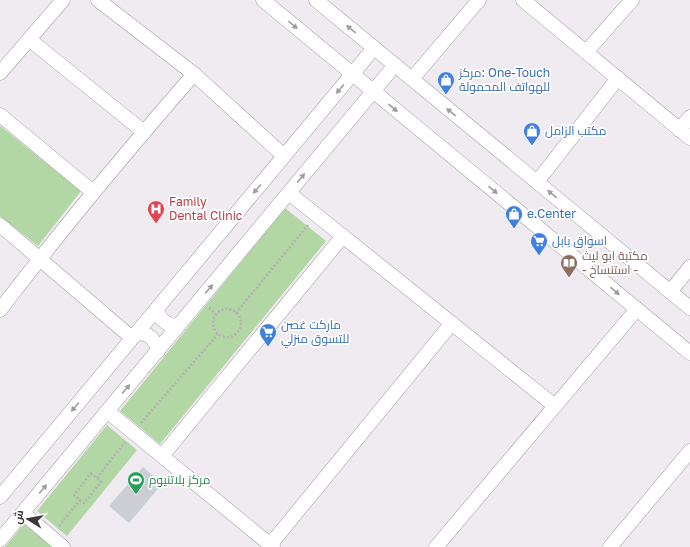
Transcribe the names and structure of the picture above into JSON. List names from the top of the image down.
{
  "places": {
    "shop": ["مركز: One-Touch للهواتف المحمولة", "مكتب الزامل", "e.Center"],
    "hospital": ["Family Dental Clinic"],
    "supermarket": ["اسواق بابل", "ماركت غصن للتسوق منزلي"],
    "library": ["مكتبة ابو ليث - استنساخ -"],
    "sports": ["مركز بلاتنيوم"]
  },
  "north": "left"
}
